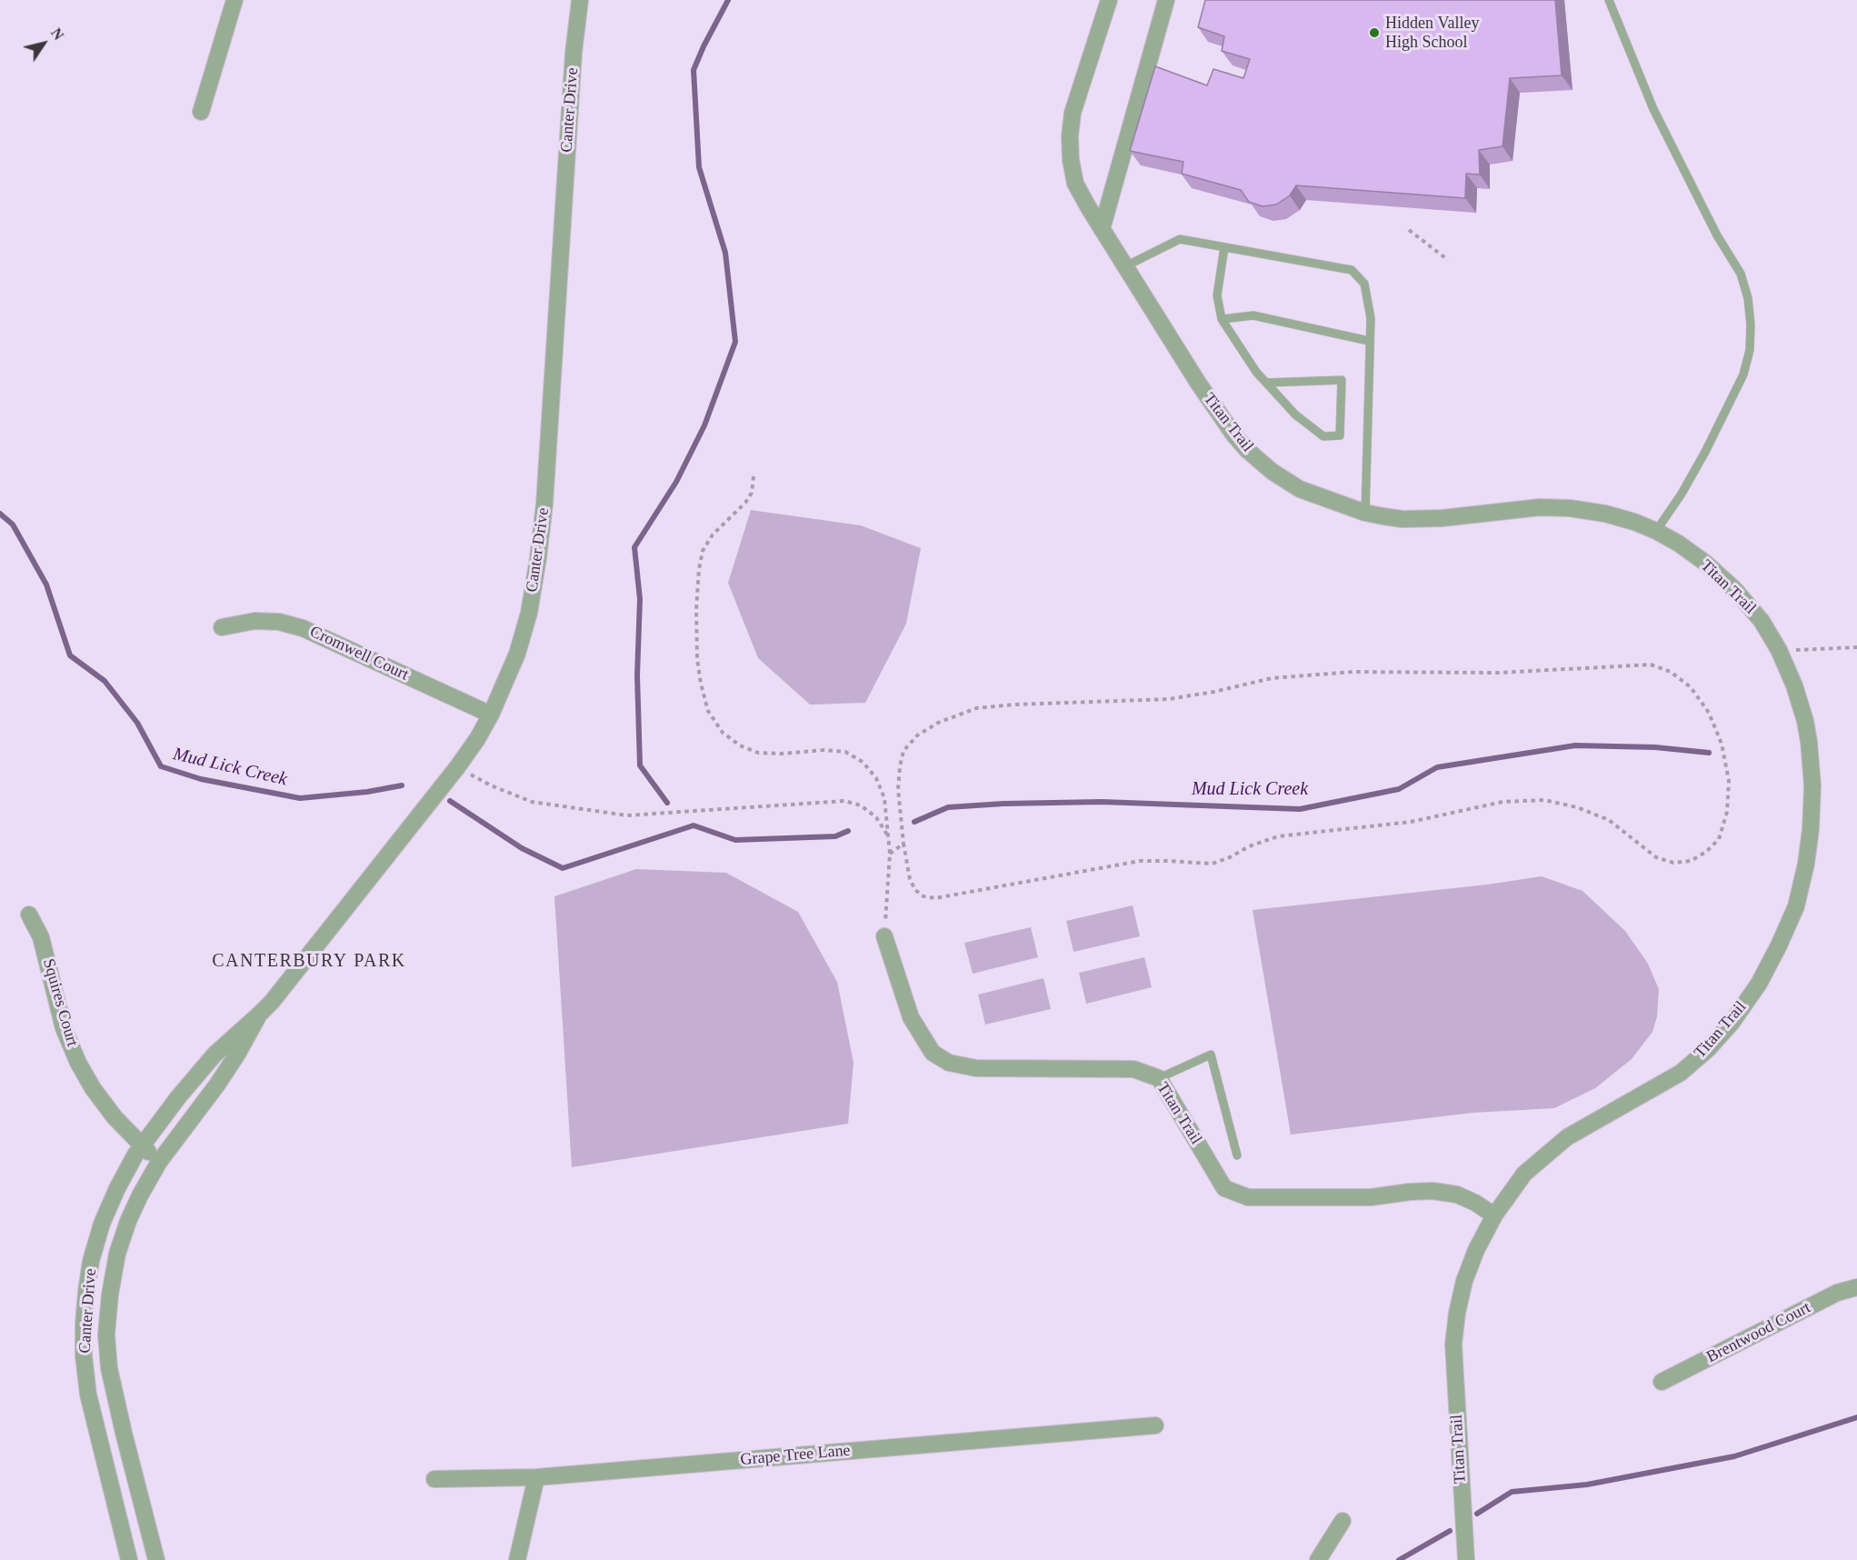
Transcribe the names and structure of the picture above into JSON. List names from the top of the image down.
{
  "streets": {
    "street": [
      "Canter Drive",
      "Titan Trail",
      "Cromwell Court",
      "Squires Court",
      "Brentwood Court",
      "Grape Tree Lane"
    ]
  },
  "crossings": [
    ["Canter Drive", "Cromwell Court"],
    ["Canter Drive", "Squires Court"]
  ],
  "districts": ["CANTERBURY PARK"],
  "water": ["Mud Lick Creek"],
  "places": ["Hidden Valley High School"],
  "north": "top right"
}
